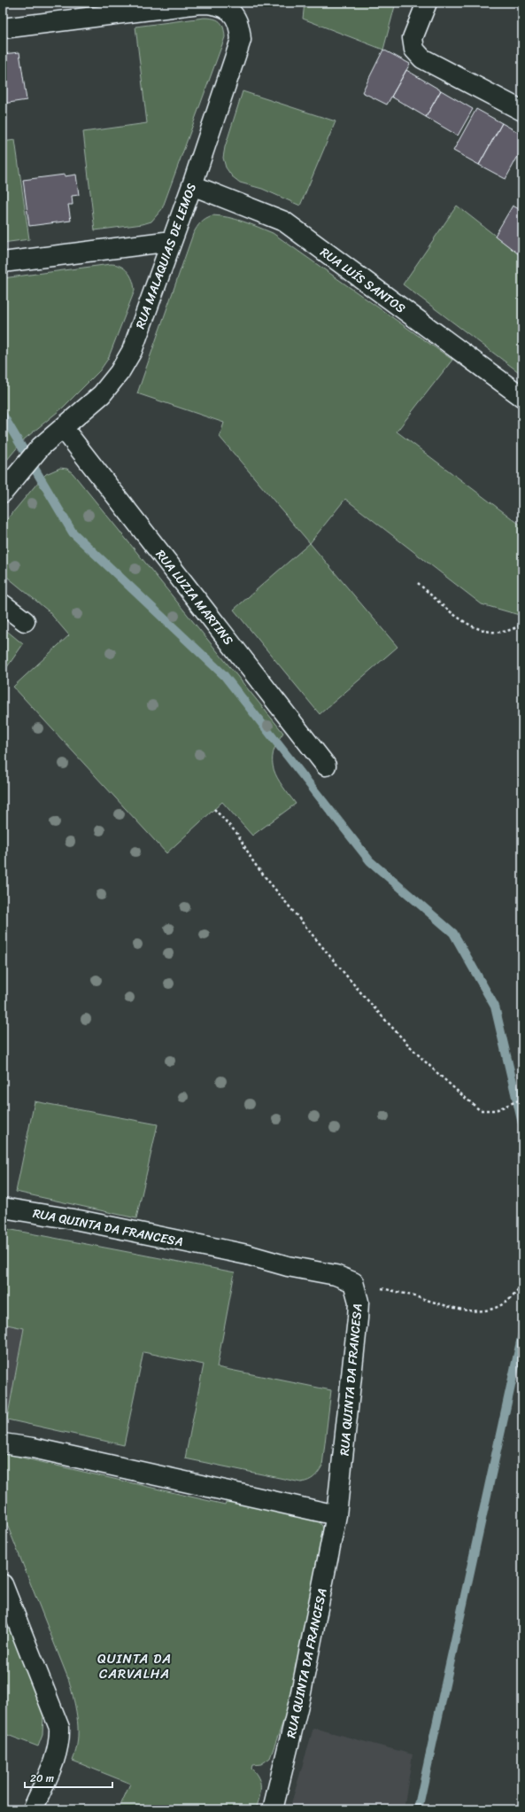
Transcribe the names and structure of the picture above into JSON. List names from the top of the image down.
{
  "streets": {
    "street": [
      "RUA MALAQUIAS DE LEMOS",
      "RUA LUÍS SANTOS",
      "RUA LUZIA MARTINS",
      "RUA QUINTA DA FRANCESA"
    ]
  },
  "crossings": [
    ["RUA MALAQUIAS DE LEMOS", "RUA LUÍS SANTOS"],
    ["RUA MALAQUIAS DE LEMOS", "RUA LUZIA MARTINS"]
  ],
  "districts": ["QUINTA DA CARVALHA"],
  "scale_bar": "20 m"
}
